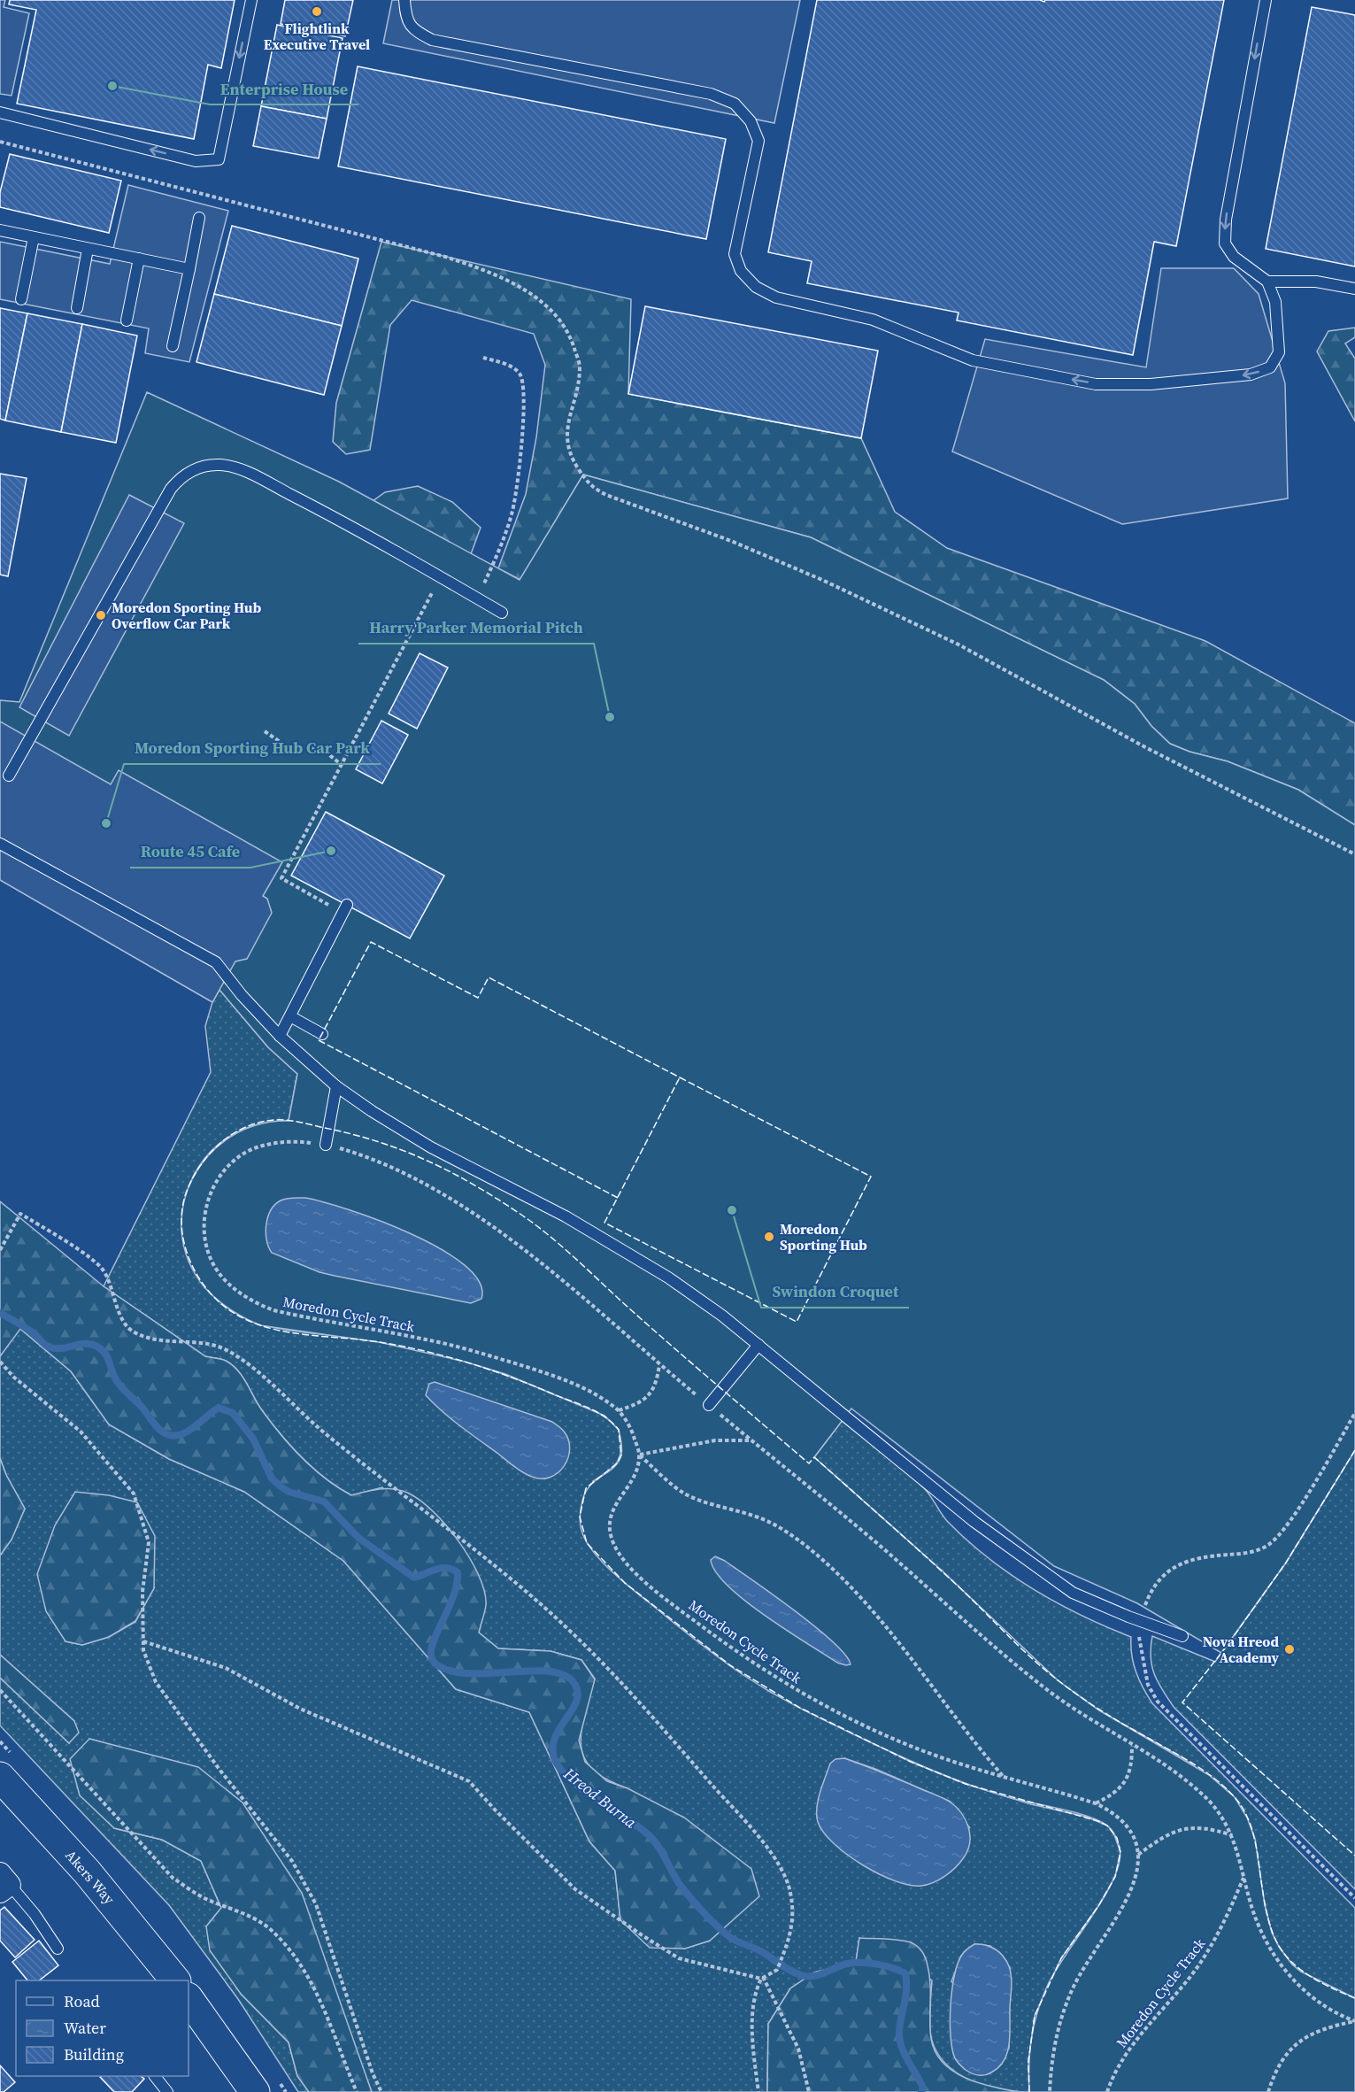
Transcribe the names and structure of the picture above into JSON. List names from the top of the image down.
{
  "streets": {
    "main road": ["Akers Way"],
    "path": ["Moredon Cycle Track"]
  },
  "water": ["Hreod Burna"],
  "places": [
    "Flightlink Executive Travel",
    "Enterprise House",
    "Moredon Sporting Hub Overflow Car Park",
    "Harry Parker Memorial Pitch",
    "Moredon Sporting Hub Car Park",
    "Route 45 Cafe",
    "Swindon Croquet",
    "Moredon Sporting Hub",
    "Nova Hreod Academy"
  ],
  "legend": ["Road", "Water", "Building"]
}
